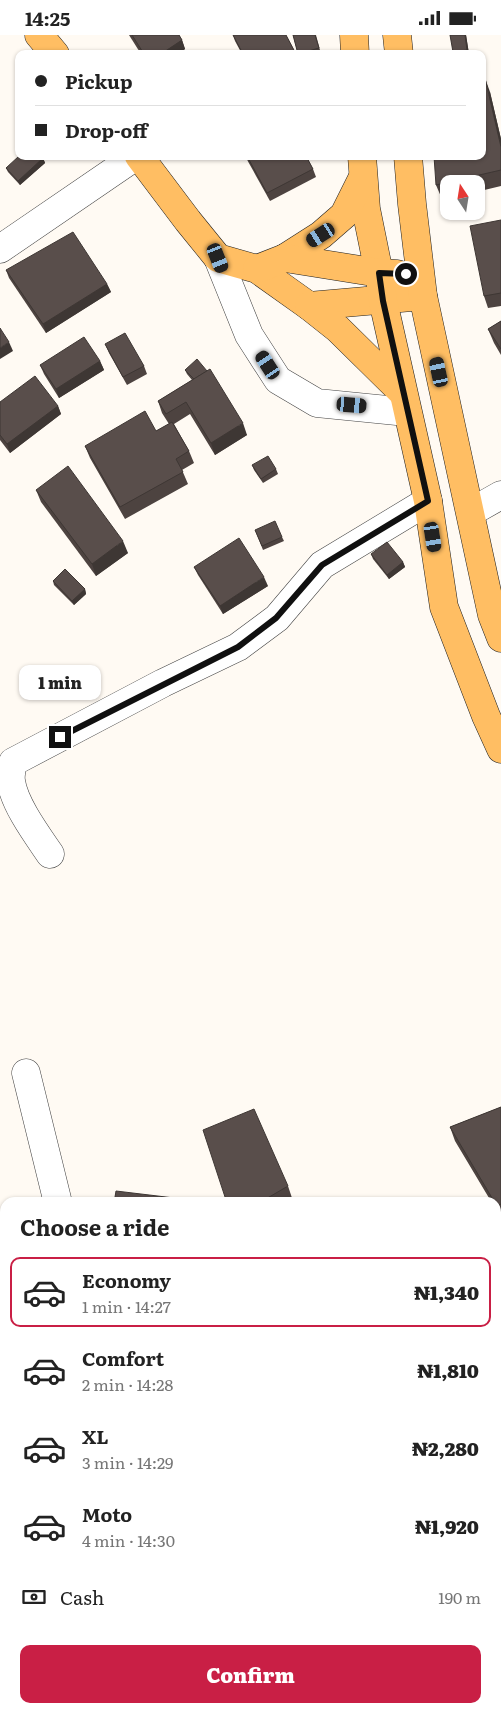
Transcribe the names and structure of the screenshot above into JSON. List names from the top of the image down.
{
  "north": "top",
  "page": {
    "status": "14:25",
    "banner": ["Pickup", "Drop-off"],
    "bubble": "1 min",
    "heading": "Choose a ride",
    "list": [
      {
        "name": "Economy",
        "note": "1 min · 14:27",
        "value": "₦1,340"
      },
      {
        "name": "Comfort",
        "note": "2 min · 14:28",
        "value": "₦1,810"
      },
      {
        "name": "XL",
        "note": "3 min · 14:29",
        "value": "₦2,280"
      },
      {
        "name": "Moto",
        "note": "4 min · 14:30",
        "value": "₦1,920"
      }
    ],
    "pay": ["Cash", "190 m"],
    "buttons": "Confirm"
  }
}
